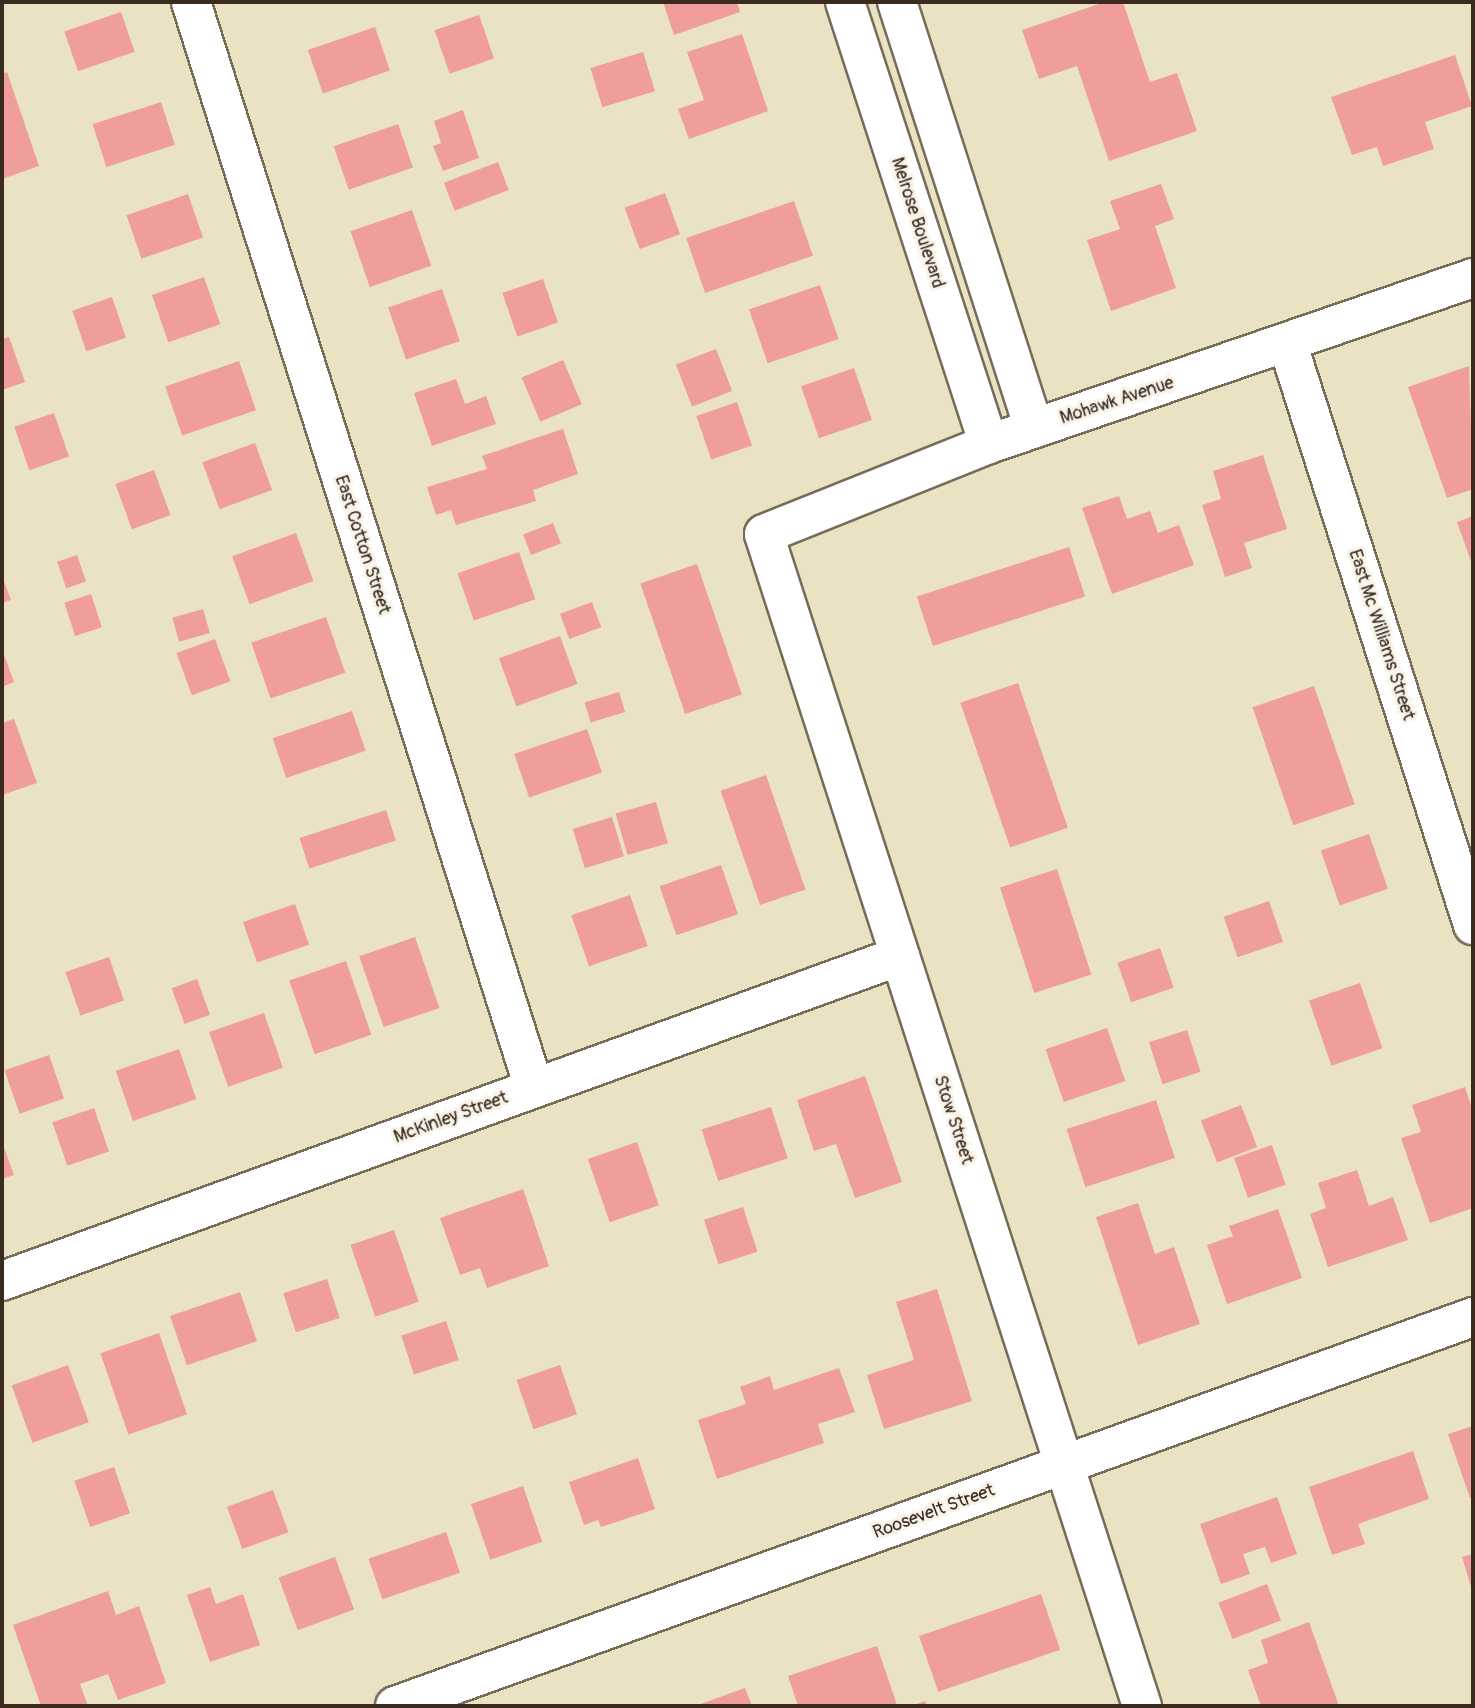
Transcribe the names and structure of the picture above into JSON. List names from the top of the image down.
{
  "streets": {
    "street": [
      "Melrose Boulevard",
      "Mohawk Avenue",
      "East Cotton Street",
      "East Mc Williams Street",
      "McKinley Street",
      "Stow Street",
      "Roosevelt Street"
    ]
  },
  "crossings": [
    ["Melrose Boulevard", "Mohawk Avenue"],
    ["Mohawk Avenue", "East Mc Williams Street"],
    ["Mohawk Avenue", "Stow Street"],
    ["East Cotton Street", "McKinley Street"],
    ["McKinley Street", "Stow Street"],
    ["Stow Street", "Roosevelt Street"]
  ]
}
